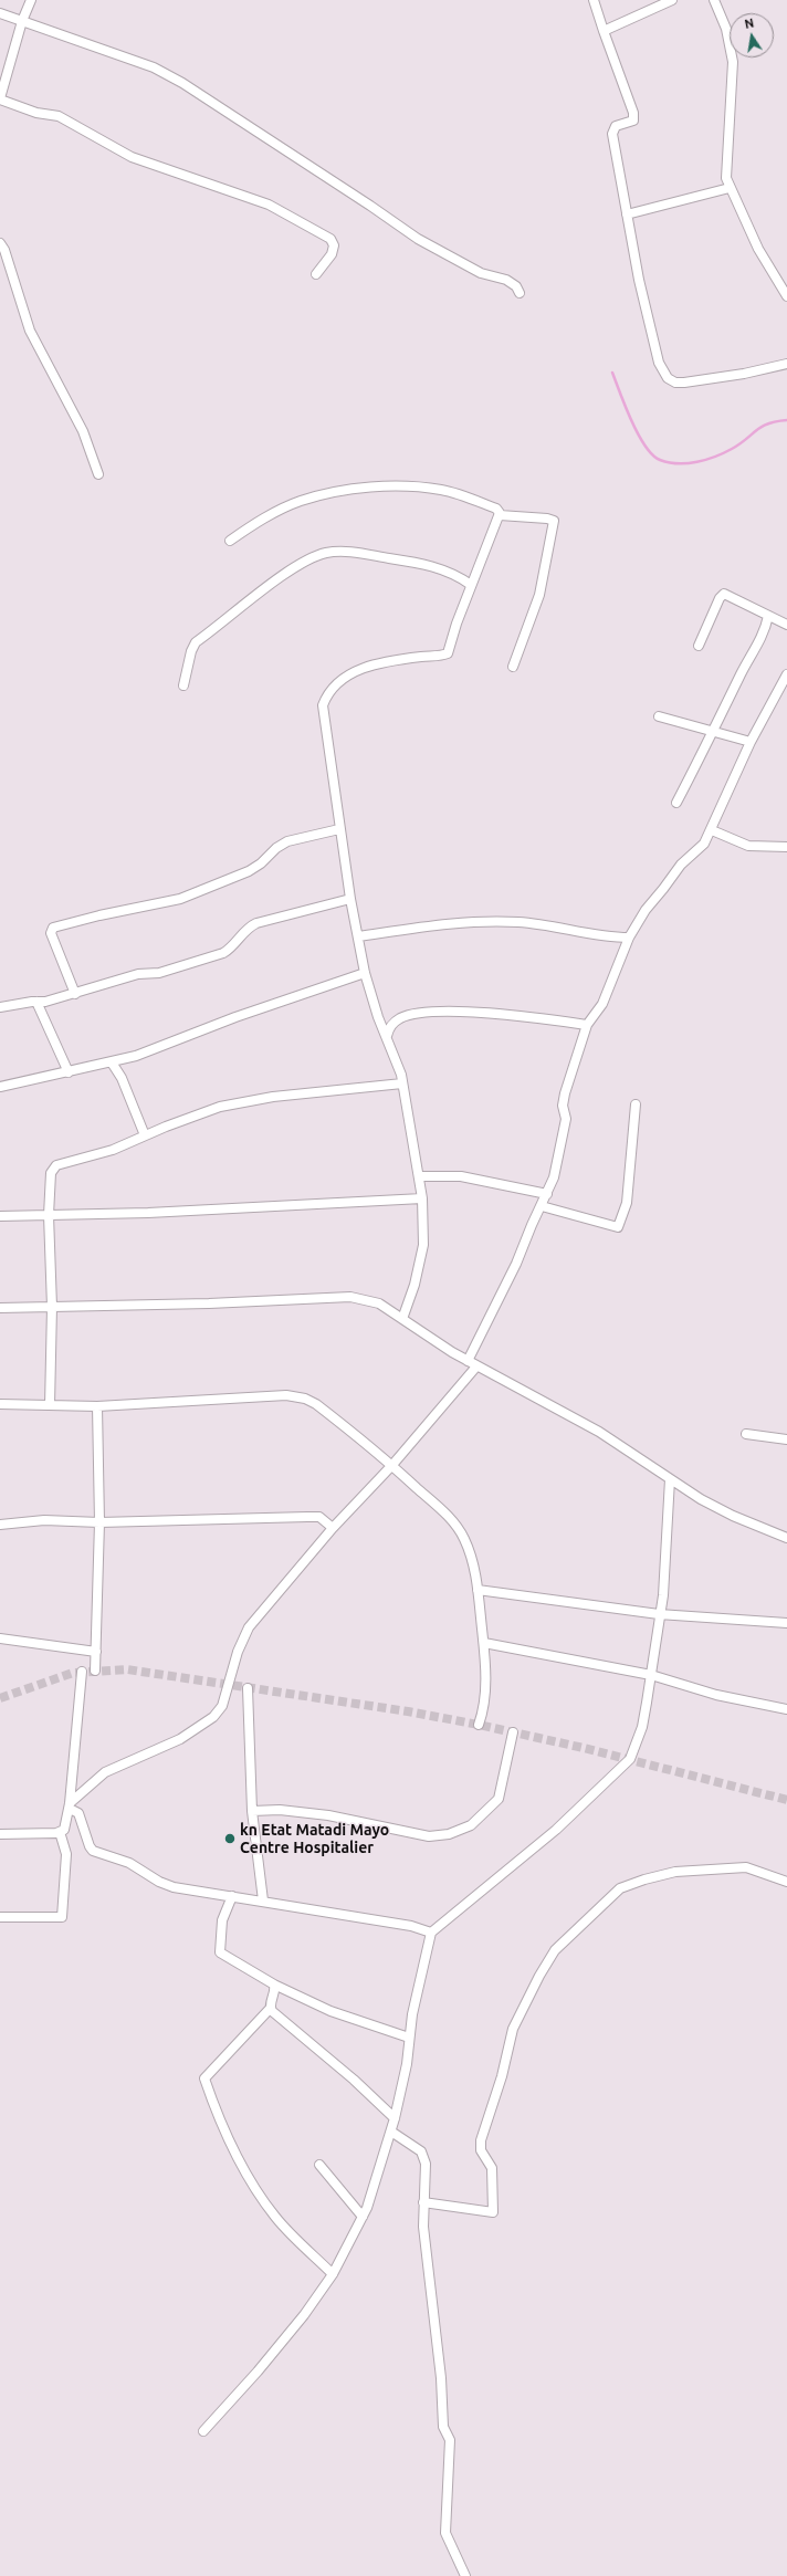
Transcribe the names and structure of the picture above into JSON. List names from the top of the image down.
{
  "places": ["kn Etat Matadi Mayo Centre Hospitalier"],
  "north": "top"
}
